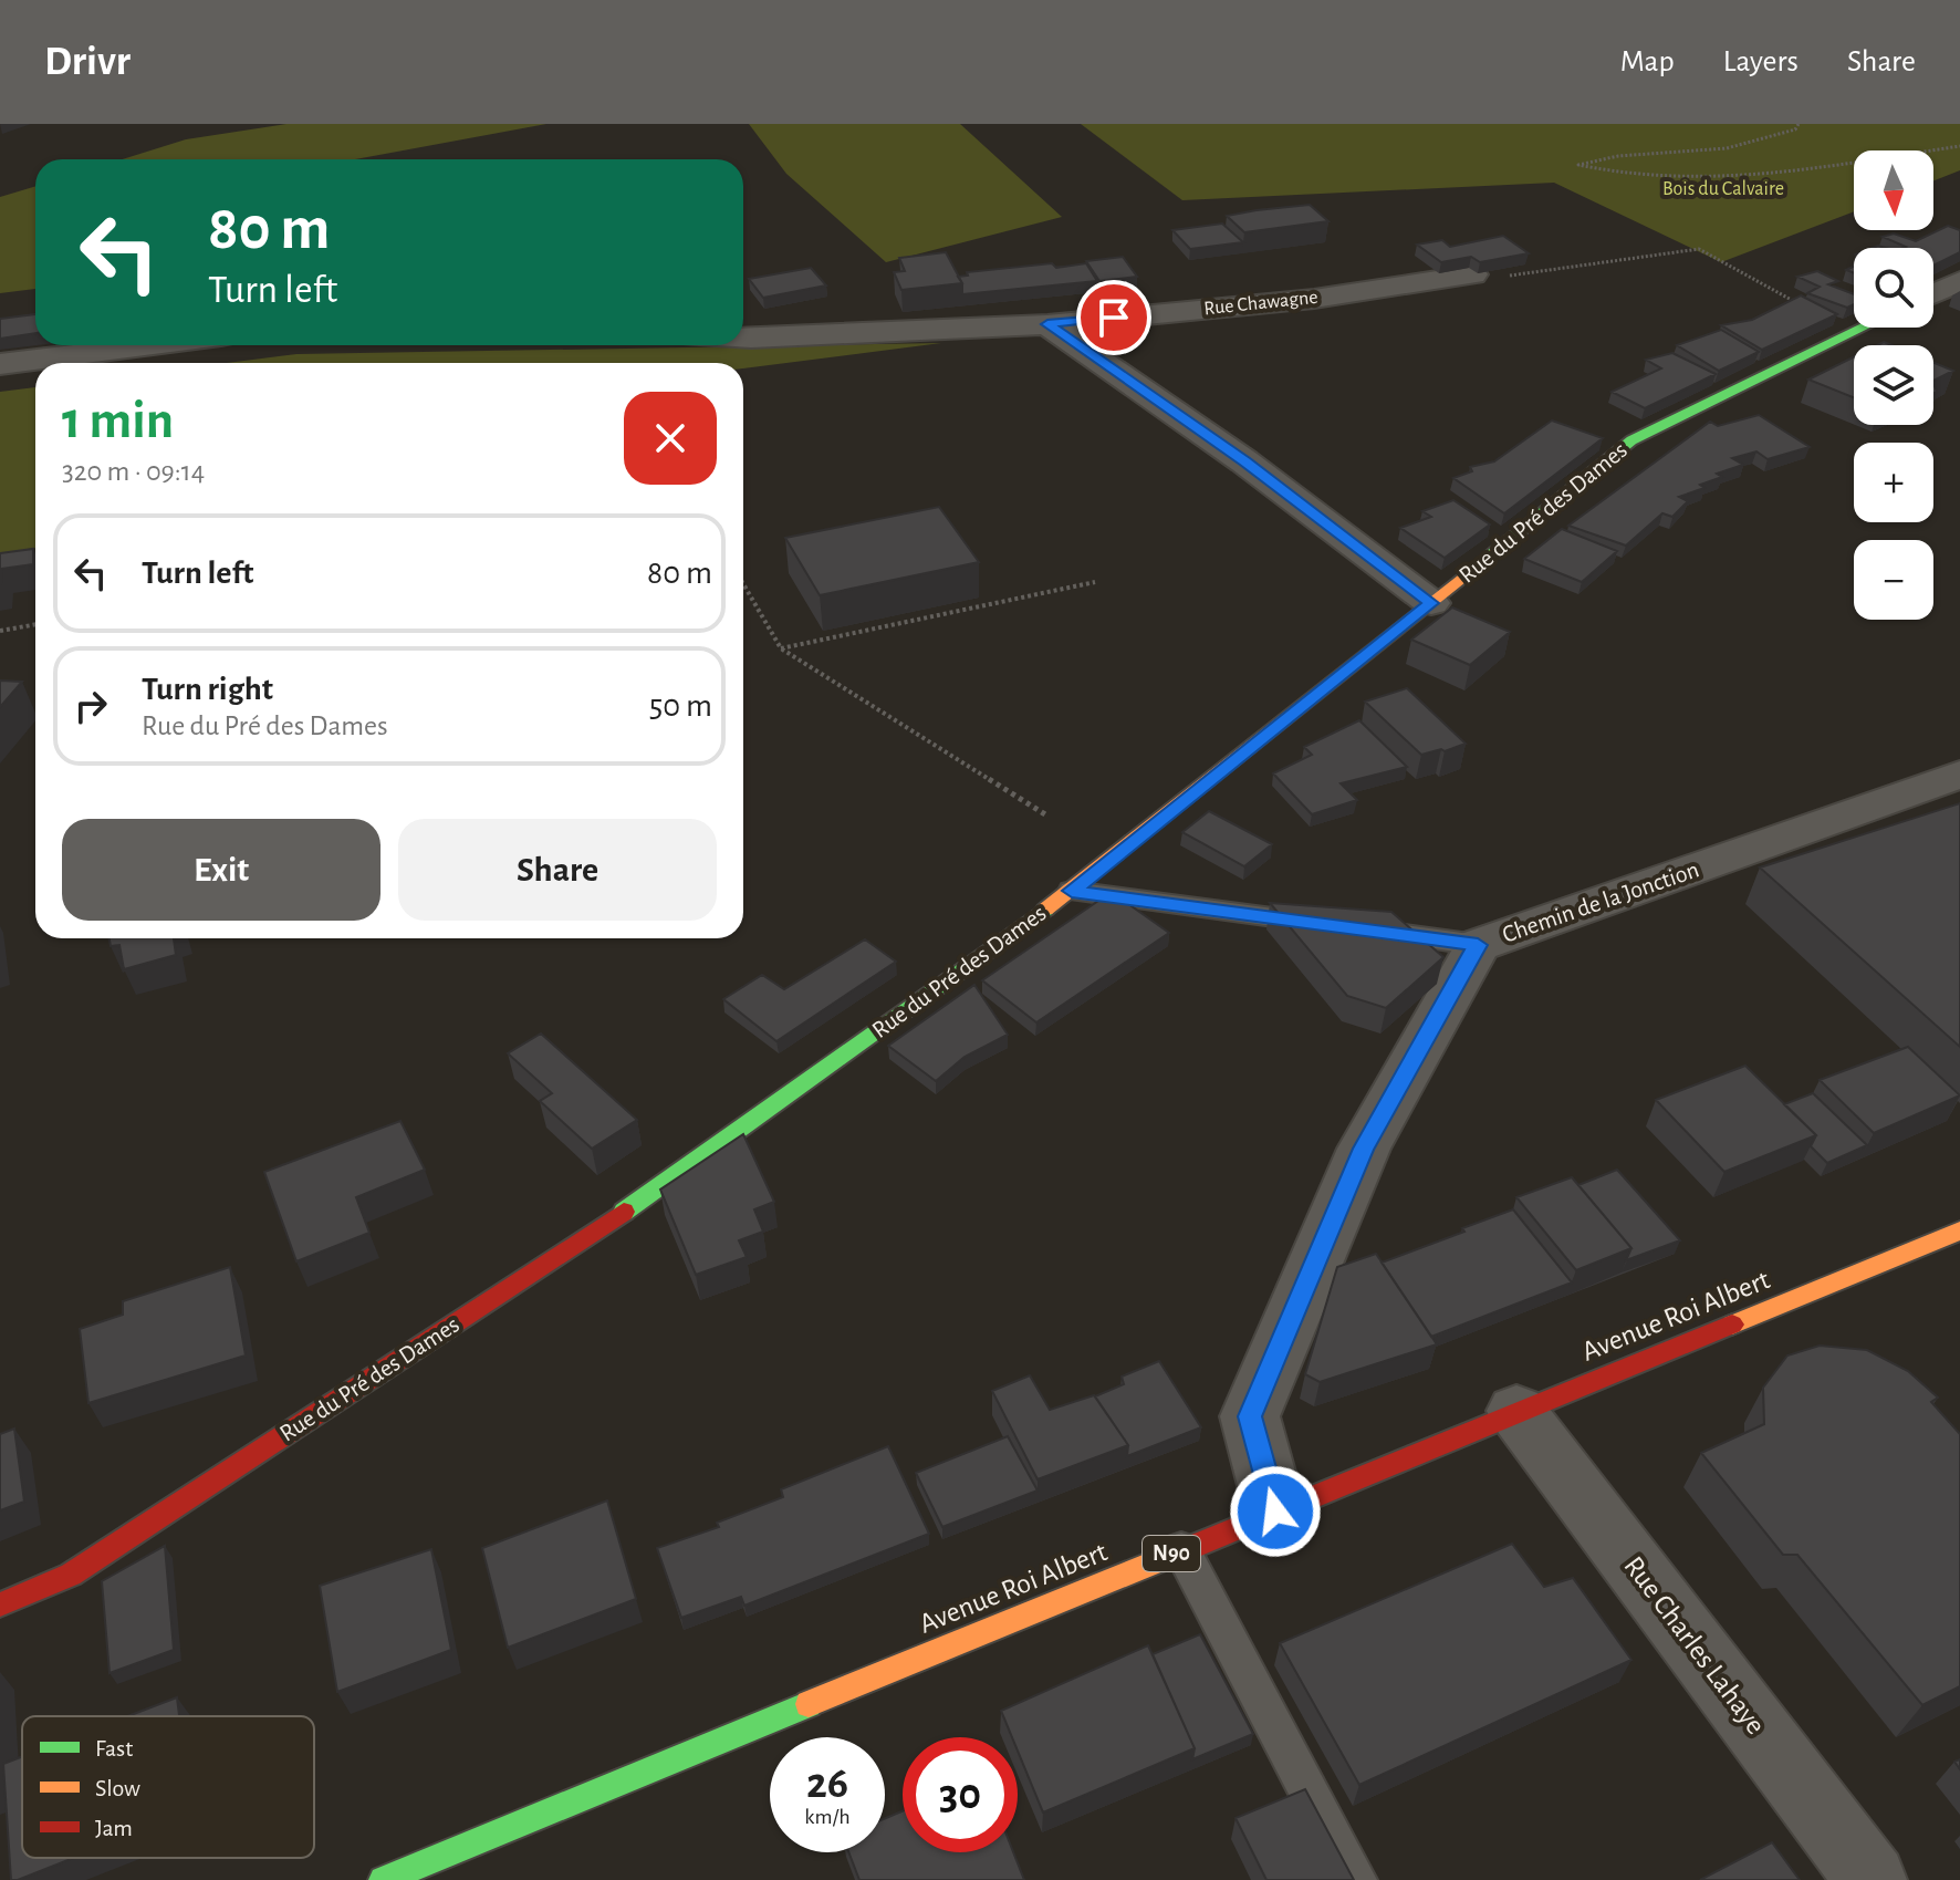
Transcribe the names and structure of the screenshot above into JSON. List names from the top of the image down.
{
  "streets": {
    "street": [
      "Rue Chawagne",
      "Rue du Pré des Dames",
      "Chemin de la Jonction",
      "Avenue Roi Albert",
      "N90",
      "Rue Charles Lahaye"
    ]
  },
  "crossings": [
    ["Chemin de la Jonction", "Avenue Roi Albert"],
    ["Avenue Roi Albert", "Rue Charles Lahaye"]
  ],
  "parks": ["Bois du Calvaire"],
  "legend": ["Fast", "Slow", "Jam"],
  "north": "bottom",
  "page": {
    "header": "Drivr",
    "nav": ["Map", "Layers", "Share"],
    "map_buttons": ["+", "−"],
    "turn": ["80 m", "Turn left"],
    "heading": ["1 min", "320 m · 09:14"],
    "list": [
      {
        "name": "Turn left",
        "value": "80 m"
      },
      {
        "name": "Turn right",
        "note": "Rue du Pré des Dames",
        "value": "50 m"
      }
    ],
    "buttons": ["Exit", "Share"],
    "speed": "26 km/h",
    "limit": "30"
  }
}
